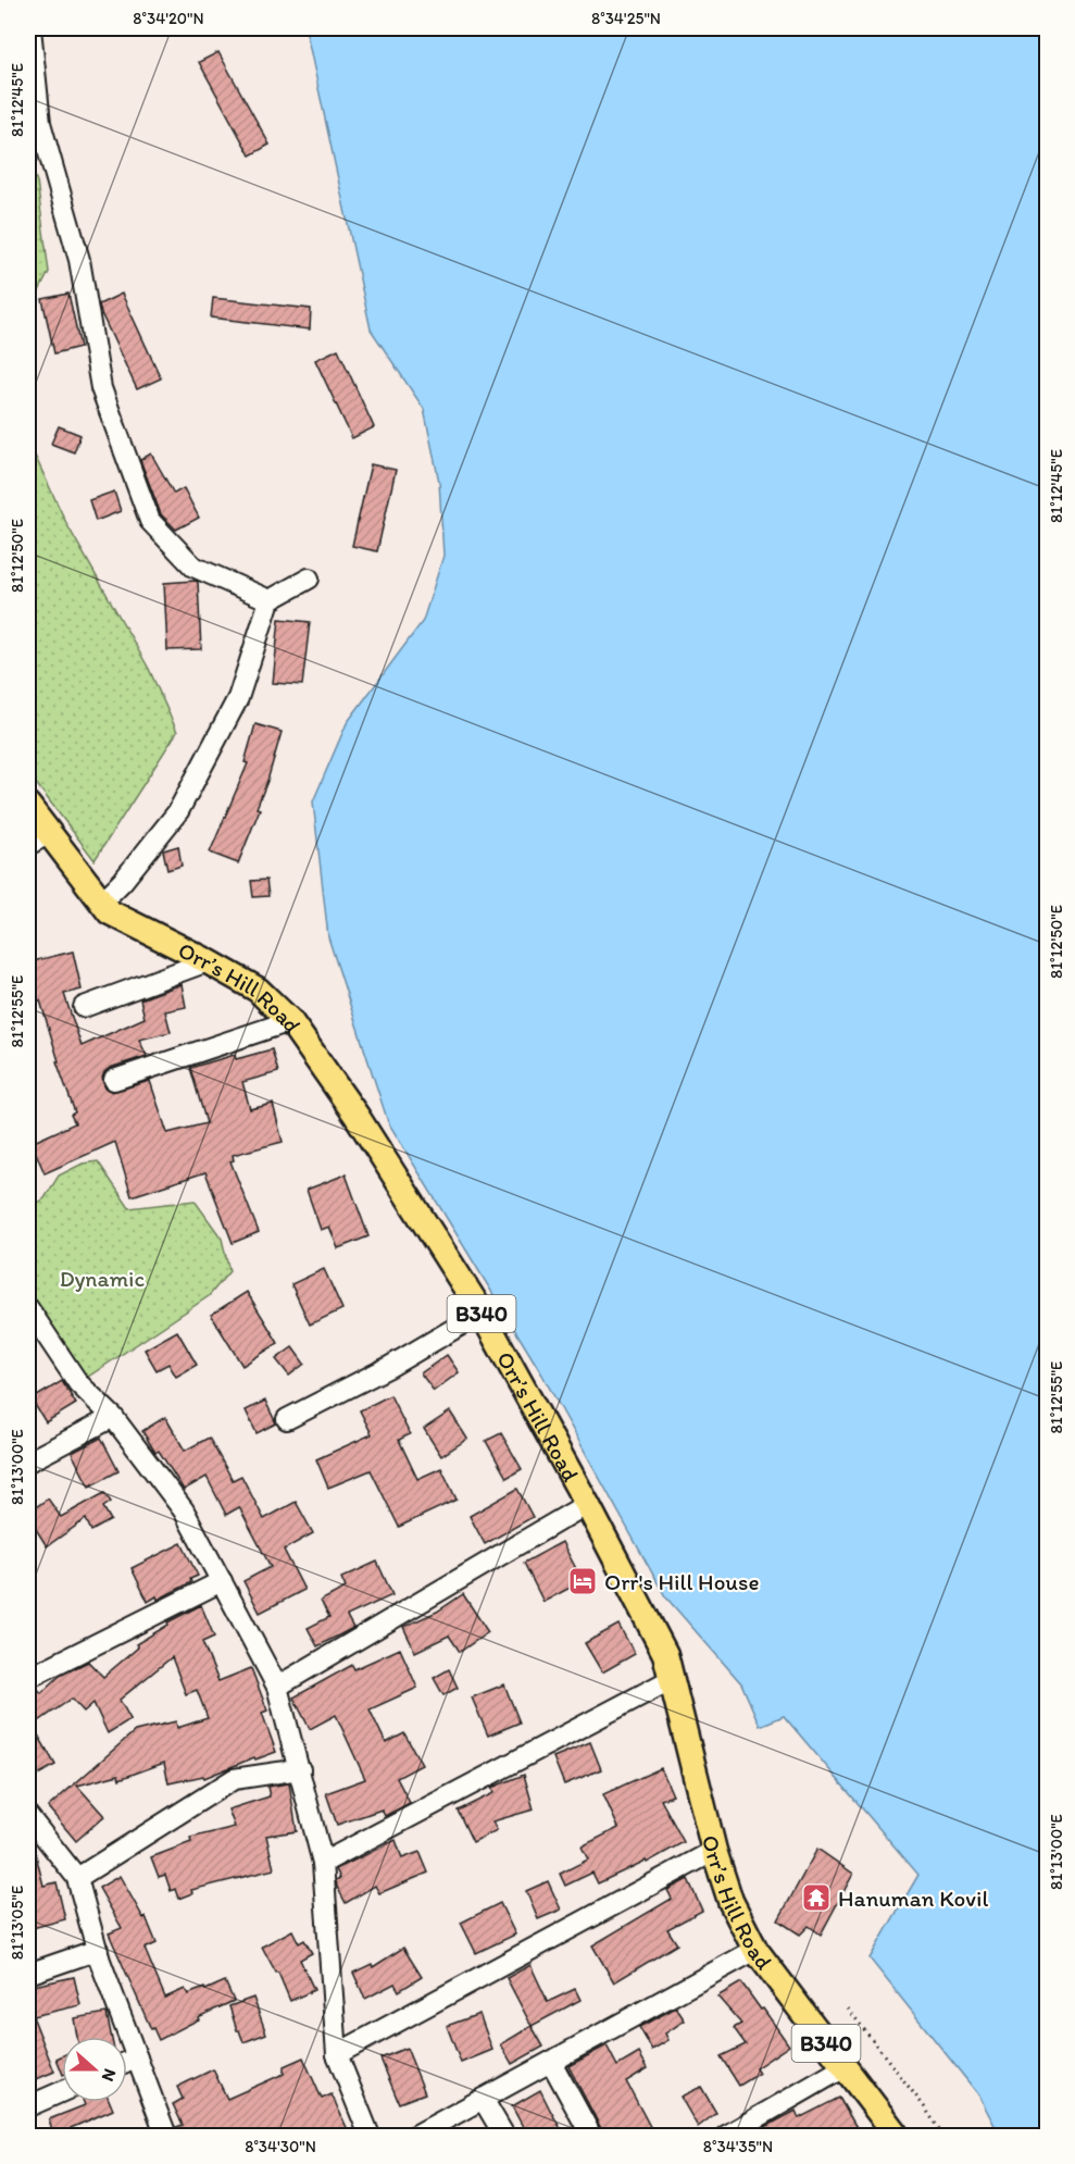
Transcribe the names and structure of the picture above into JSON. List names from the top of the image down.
{
  "streets": {
    "main road": ["Orr’s Hill Road", "B340"]
  },
  "parks": ["Dynamic"],
  "places": {
    "hotel": ["Orr's Hill House"],
    "temple": ["Hanuman Kovil"]
  },
  "north": "right",
  "coordinates": [
    "8°34'20\"N",
    "8°34'25\"N",
    "81°12'45\"E",
    "81°12'50\"E",
    "81°12'55\"E",
    "81°13'00\"E",
    "81°13'05\"E",
    "8°34'30\"N",
    "8°34'35\"N"
  ]
}
